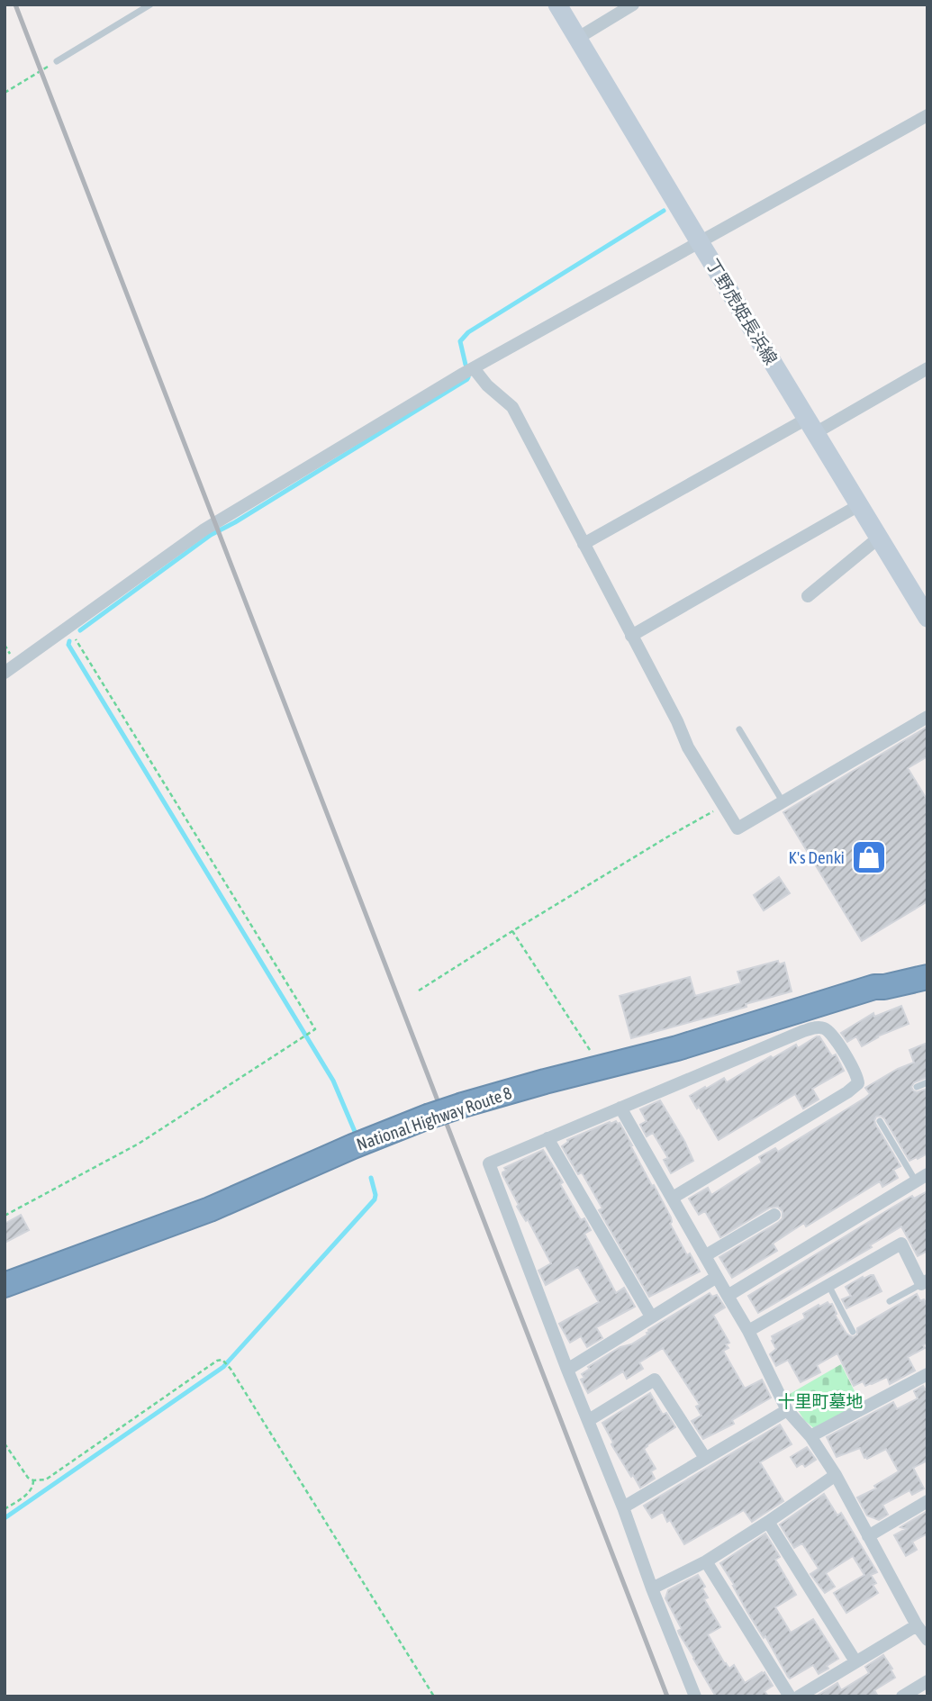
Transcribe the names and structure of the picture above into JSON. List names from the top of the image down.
{
  "streets": {
    "highway": ["National Highway Route 8"],
    "main road": ["丁野虎姫長浜線"]
  },
  "parks": ["十里町墓地"],
  "places": {
    "shop": ["K's Denki"]
  }
}
